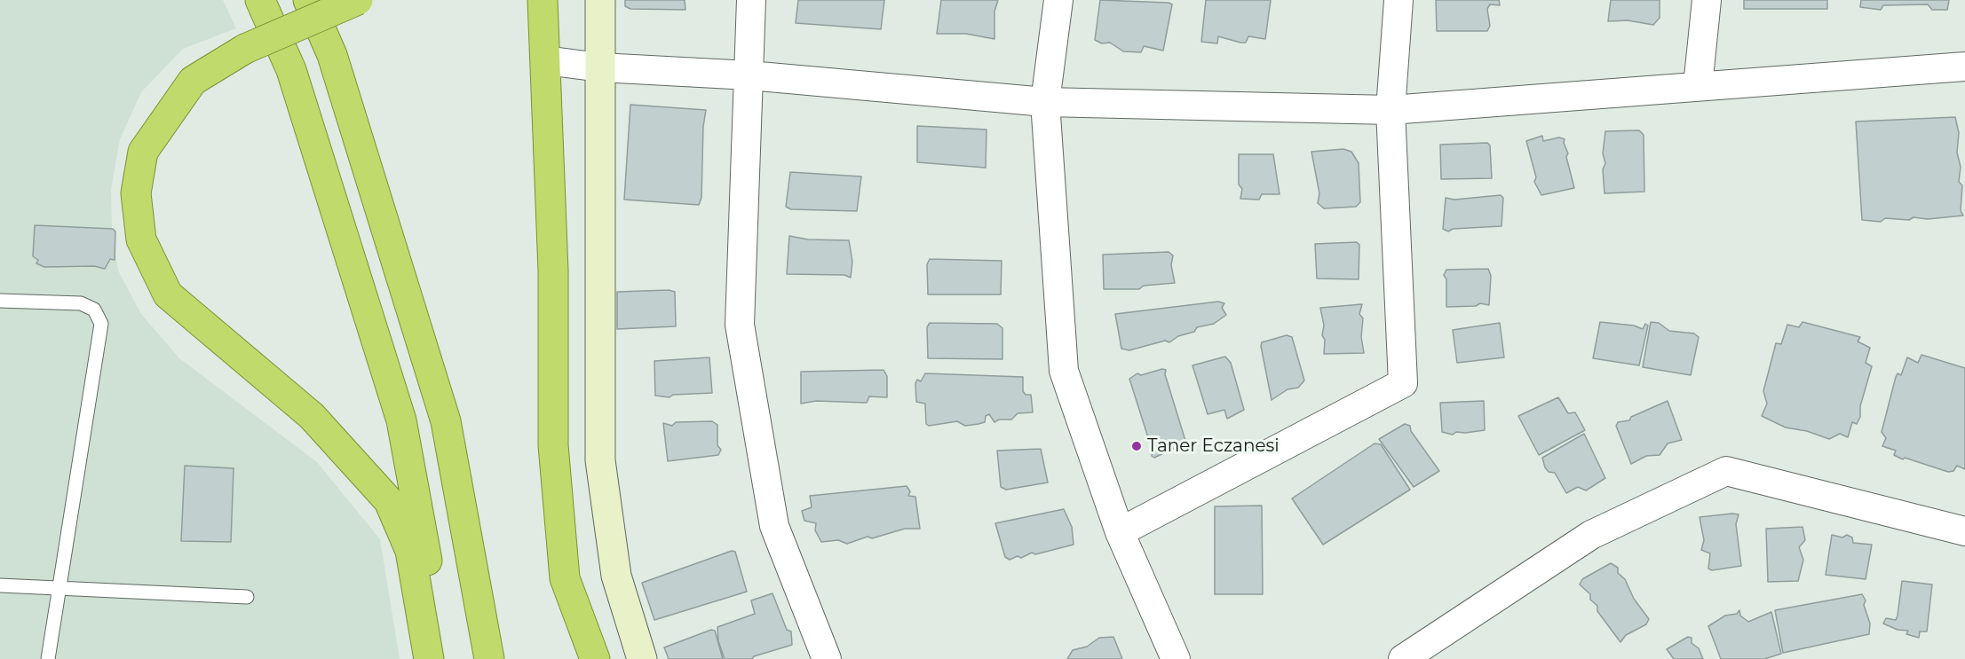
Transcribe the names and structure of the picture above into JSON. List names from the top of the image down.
{
  "places": ["Taner Eczanesi"]
}
